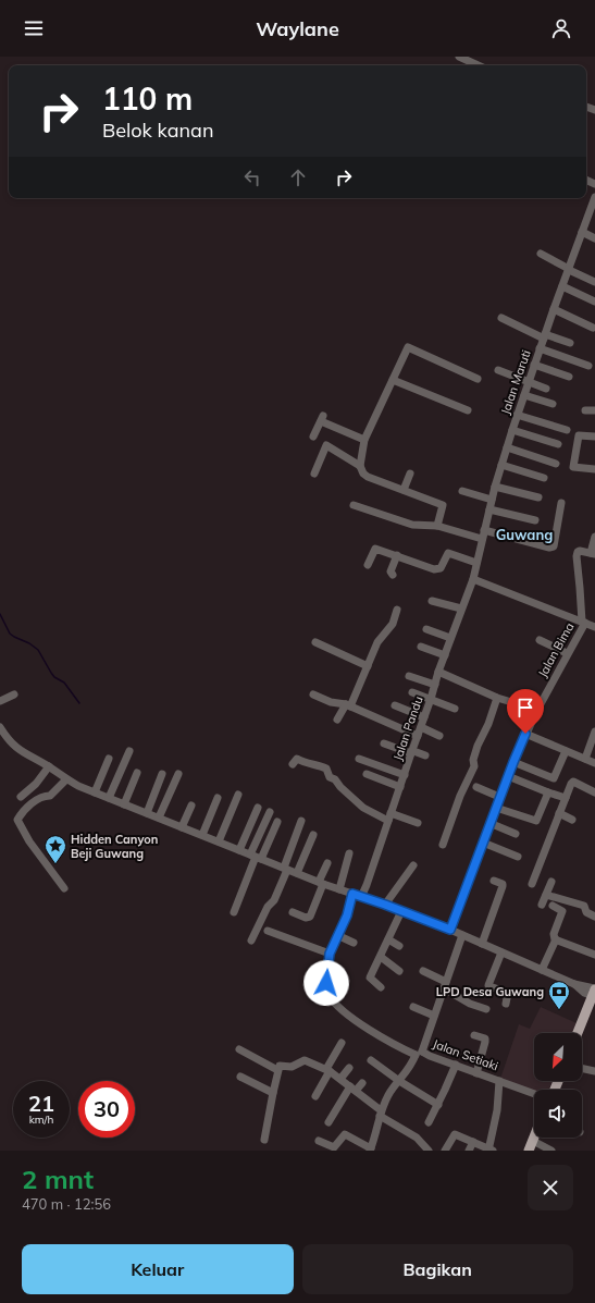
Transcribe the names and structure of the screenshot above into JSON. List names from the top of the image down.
{
  "streets": {
    "street": [
      "Jalan Maruti",
      "Jalan Bima",
      "Jalan Pandu",
      "Jalan Setiaki"
    ]
  },
  "crossings": [
    ["Jalan Maruti", "Jalan Pandu"]
  ],
  "districts": ["Guwang"],
  "places": {
    "place": ["Hidden Canyon Beji Guwang"],
    "bank": ["LPD Desa Guwang"]
  },
  "north": "bottom left",
  "page": {
    "header": "Waylane",
    "turn": ["110 m", "Belok kanan"],
    "speed": "21 km/h",
    "limit": "30",
    "heading": ["2 mnt", "470 m · 12:56"],
    "buttons": ["Keluar", "Bagikan"]
  }
}
